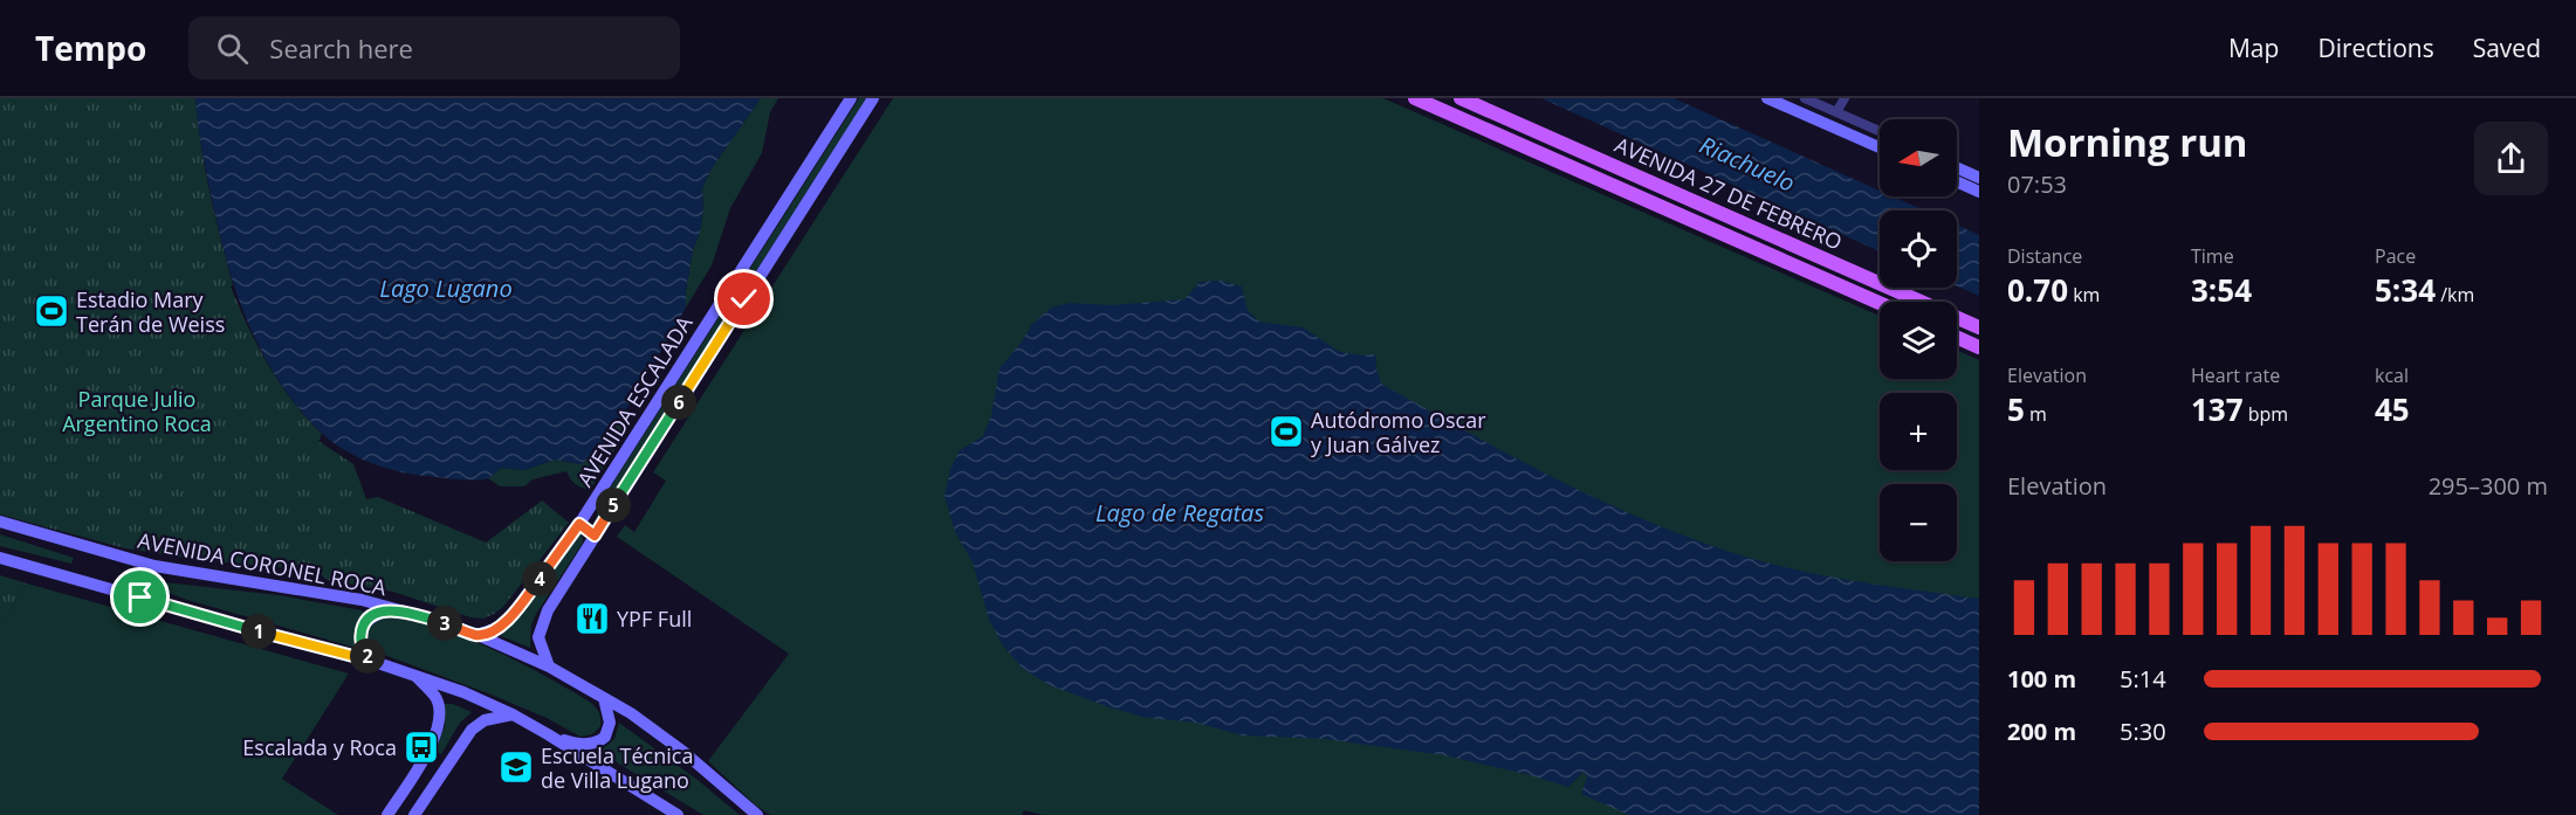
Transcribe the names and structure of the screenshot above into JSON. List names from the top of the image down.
{
  "streets": {
    "main road": ["AVENIDA 27 DE FEBRERO", "AVENIDA ESCALADA", "AVENIDA CORONEL ROCA"]
  },
  "crossings": [
    ["AVENIDA ESCALADA", "AVENIDA CORONEL ROCA"]
  ],
  "water": ["Riachuelo", "Lago Lugano", "Lago de Regatas"],
  "parks": ["Parque Julio Argentino Roca"],
  "places": {
    "sports": ["Estadio Mary Terán de Weiss", "Autódromo Oscar y Juan Gálvez"],
    "restaurant": ["YPF Full"],
    "bus stop": ["Escalada y Roca"],
    "school or university": ["Escuela Técnica de Villa Lugano"]
  },
  "north": "left",
  "page": {
    "header": "Tempo",
    "search": "Search here",
    "nav": ["Map", "Directions", "Saved"],
    "heading": ["Morning run", "07:53"],
    "map_buttons": ["+", "−"],
    "stats": [
      ["Distance", "0.70 km"],
      ["Time", "3:54"],
      ["Pace", "5:34 /km"],
      ["Elevation", "5 m"],
      ["Heart rate", "137 bpm"],
      ["kcal", "45"]
    ],
    "pins": [
      "6",
      "5",
      "4",
      "3",
      "1",
      "2"
    ],
    "chart": ["Elevation", "295–300 m"],
    "list": [
      {
        "name": "100 m",
        "note": "5:14"
      },
      {
        "name": "200 m",
        "note": "5:30"
      }
    ]
  }
}
